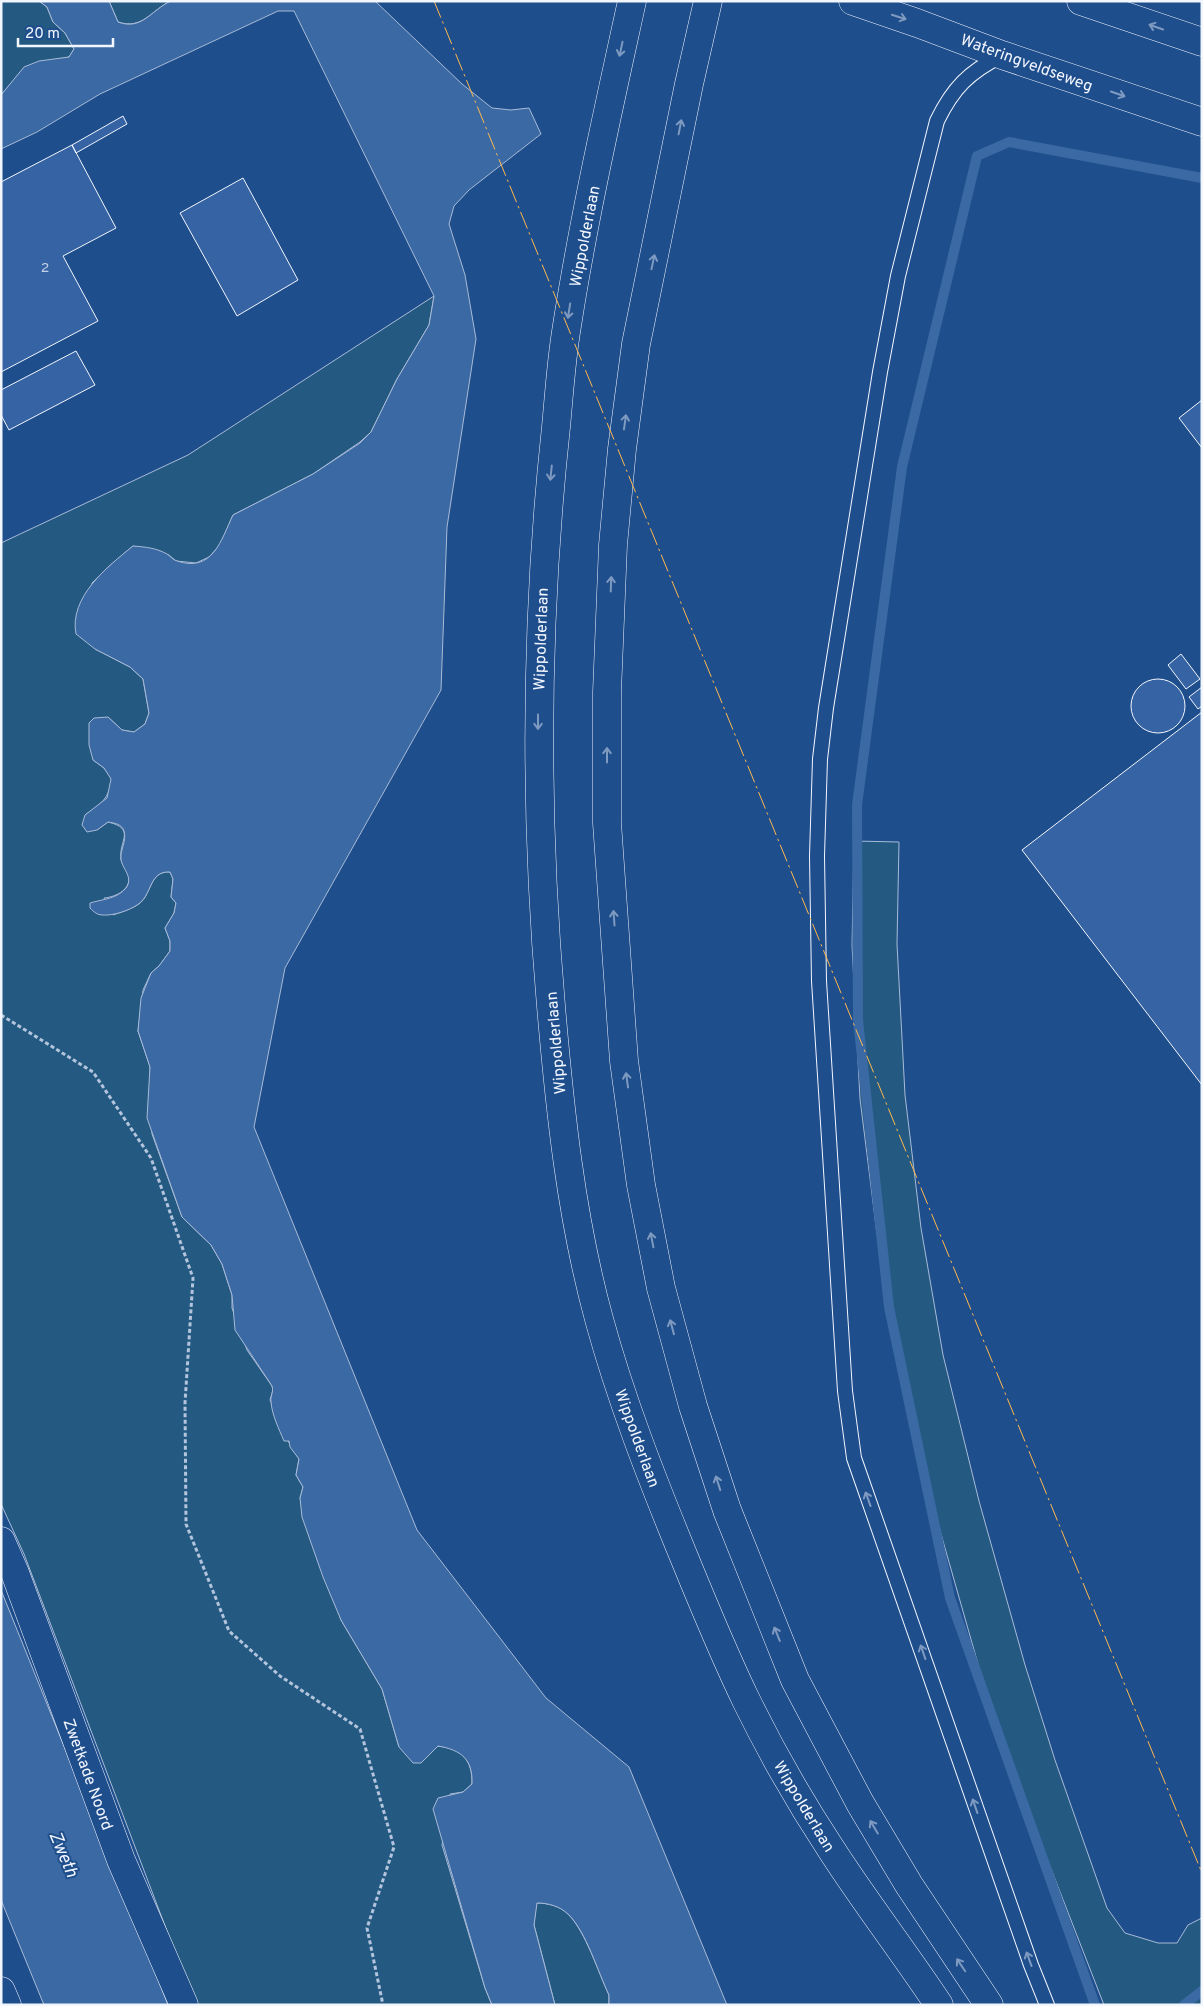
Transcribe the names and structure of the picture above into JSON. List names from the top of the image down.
{
  "streets": {
    "main road": ["Wateringveldseweg", "Wippolderlaan", "Zwetkade Noord"]
  },
  "water": ["Zweth"],
  "house_numbers": ["2"],
  "scale_bar": "20 m"
}
